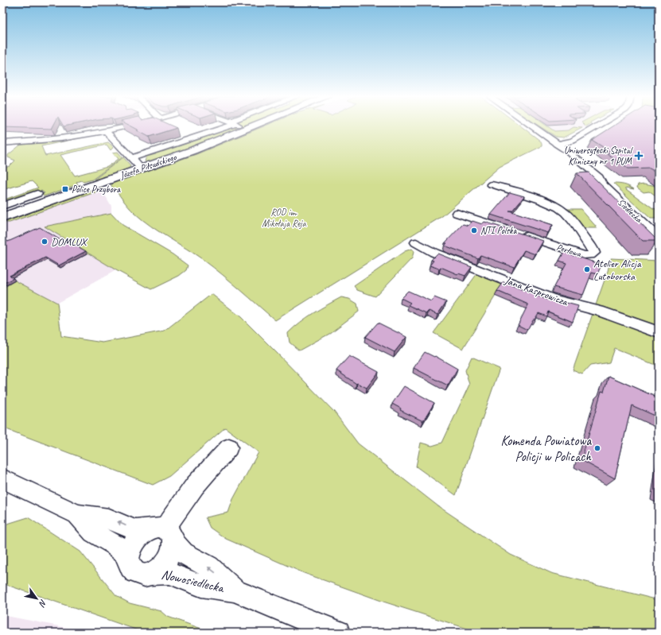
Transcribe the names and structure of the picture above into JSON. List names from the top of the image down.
{
  "streets": {
    "street": [
      "Józefa Piłsudskiego",
      "Siedlecka",
      "Perłowa",
      "Jana Kasprowicza",
      "Nowosiedlecka"
    ]
  },
  "parks": ["ROD im. Mikołaja Reja"],
  "places": {
    "health": ["Uniwersytecki Szpital Kliniczny nr 1 PUM"],
    "transit": ["Police Przybora"],
    "other": [
      "NTI Polska",
      "DOMLUX",
      "Atelier Alicja Lutoborska",
      "Komenda Powiatowa Policji w Policach"
    ]
  },
  "north": "bottom right"
}
